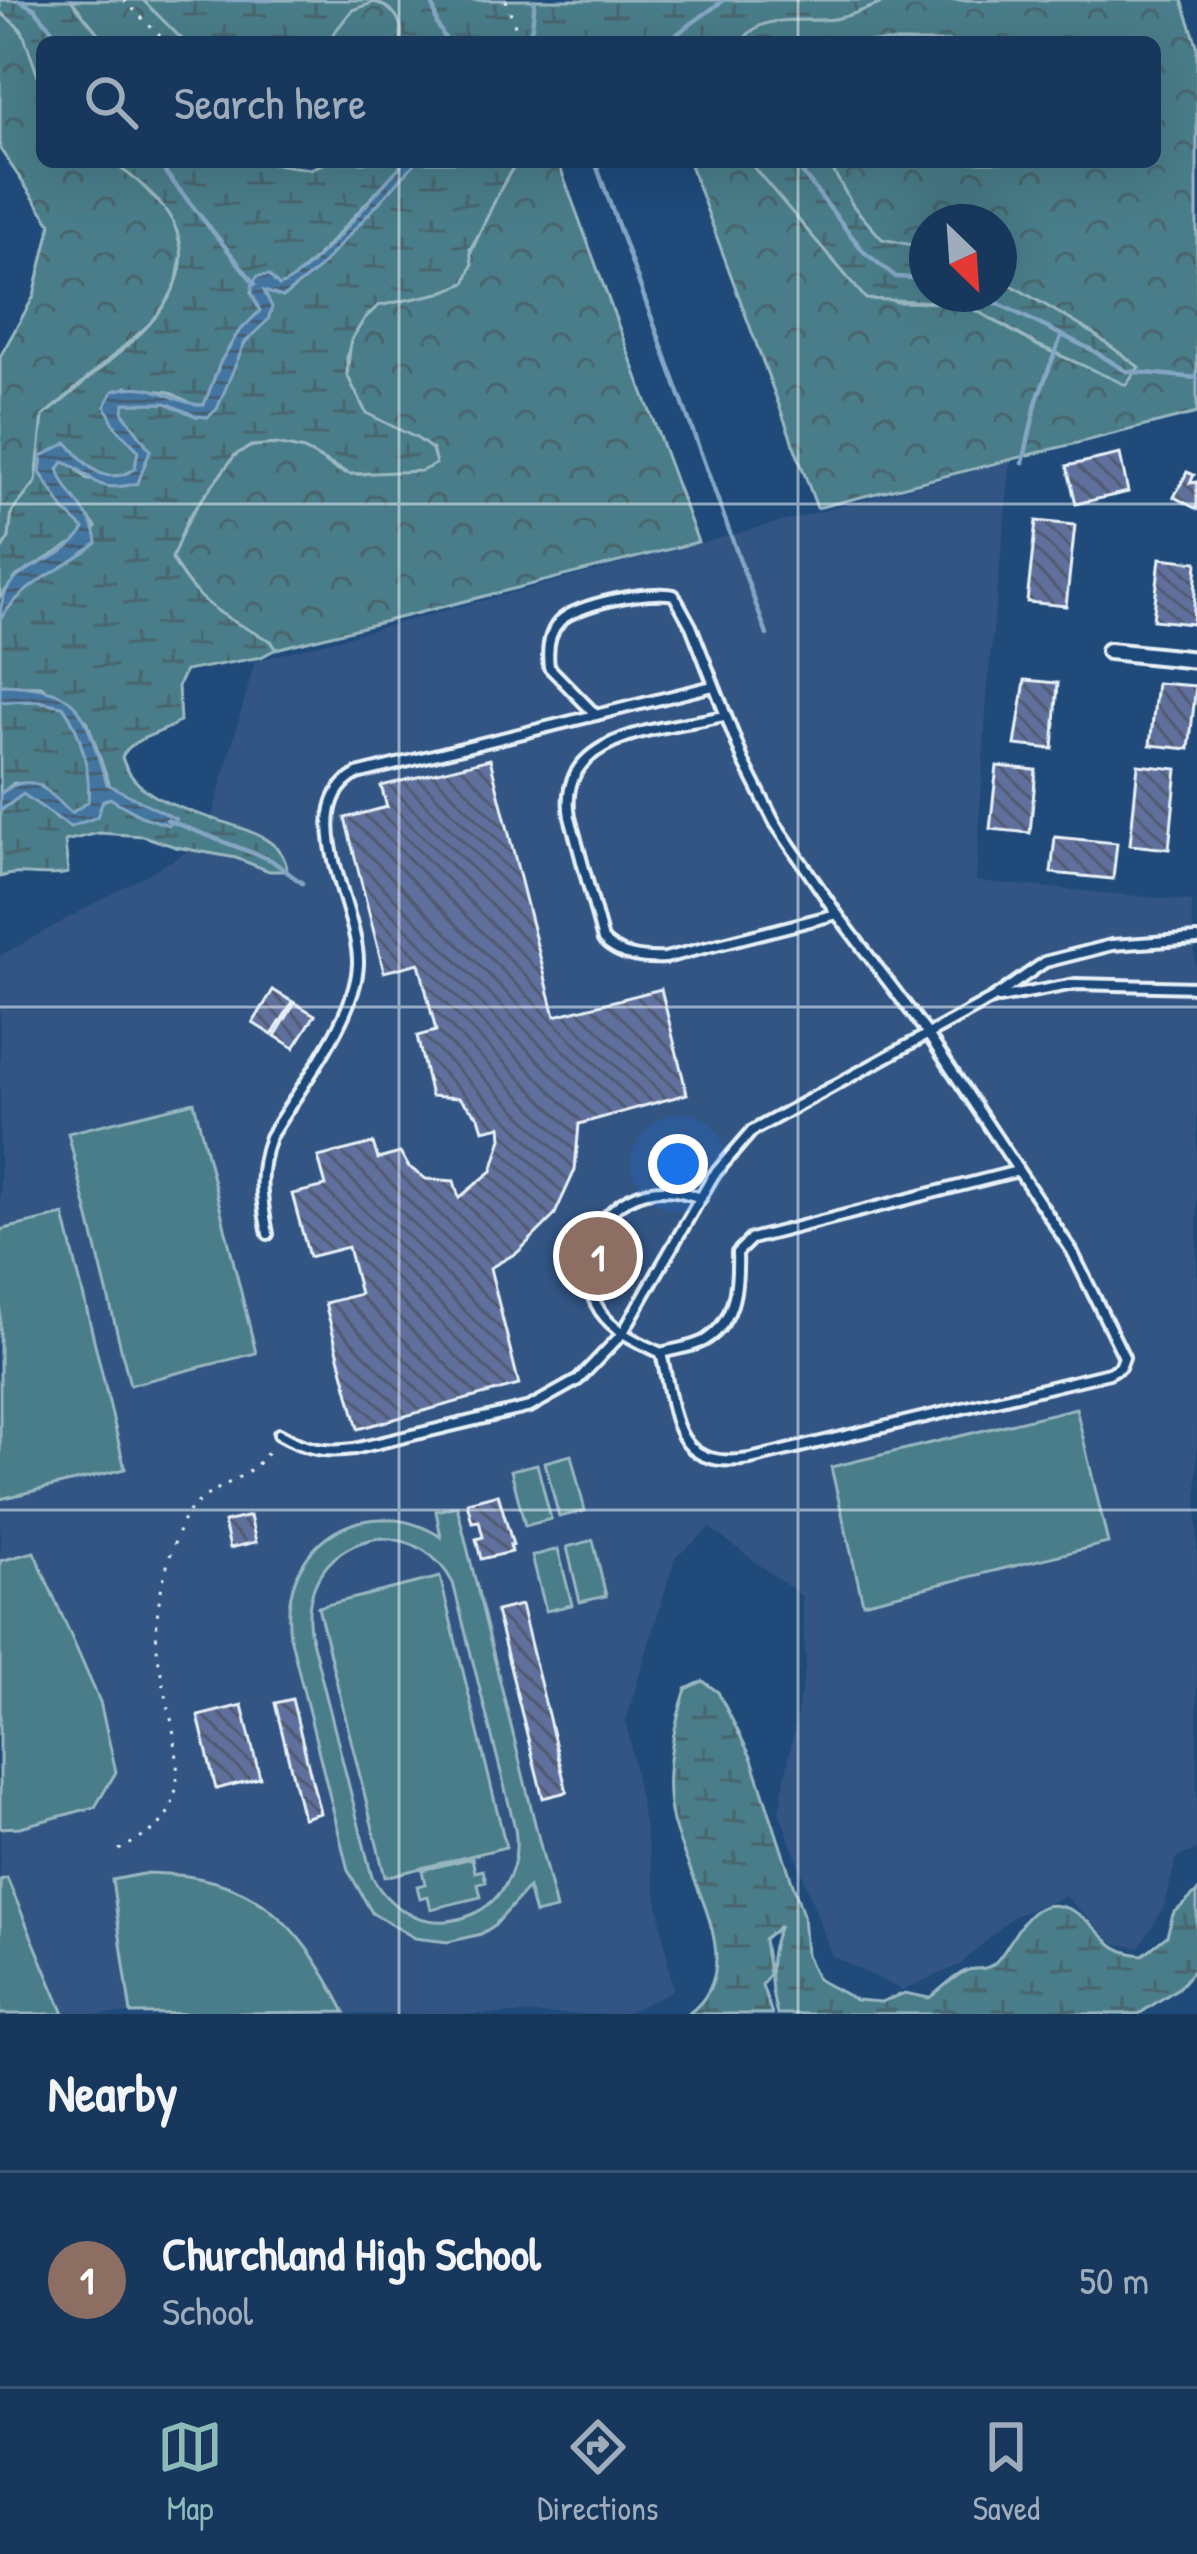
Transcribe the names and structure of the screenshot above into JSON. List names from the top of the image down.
{
  "north": "bottom right",
  "page": {
    "search": "Search here",
    "pins": "1",
    "heading": "Nearby",
    "list": [
      {
        "mark": "1",
        "name": "Churchland High School",
        "note": "School",
        "value": "50 m"
      }
    ],
    "nav": ["Map", "Directions", "Saved"]
  }
}
